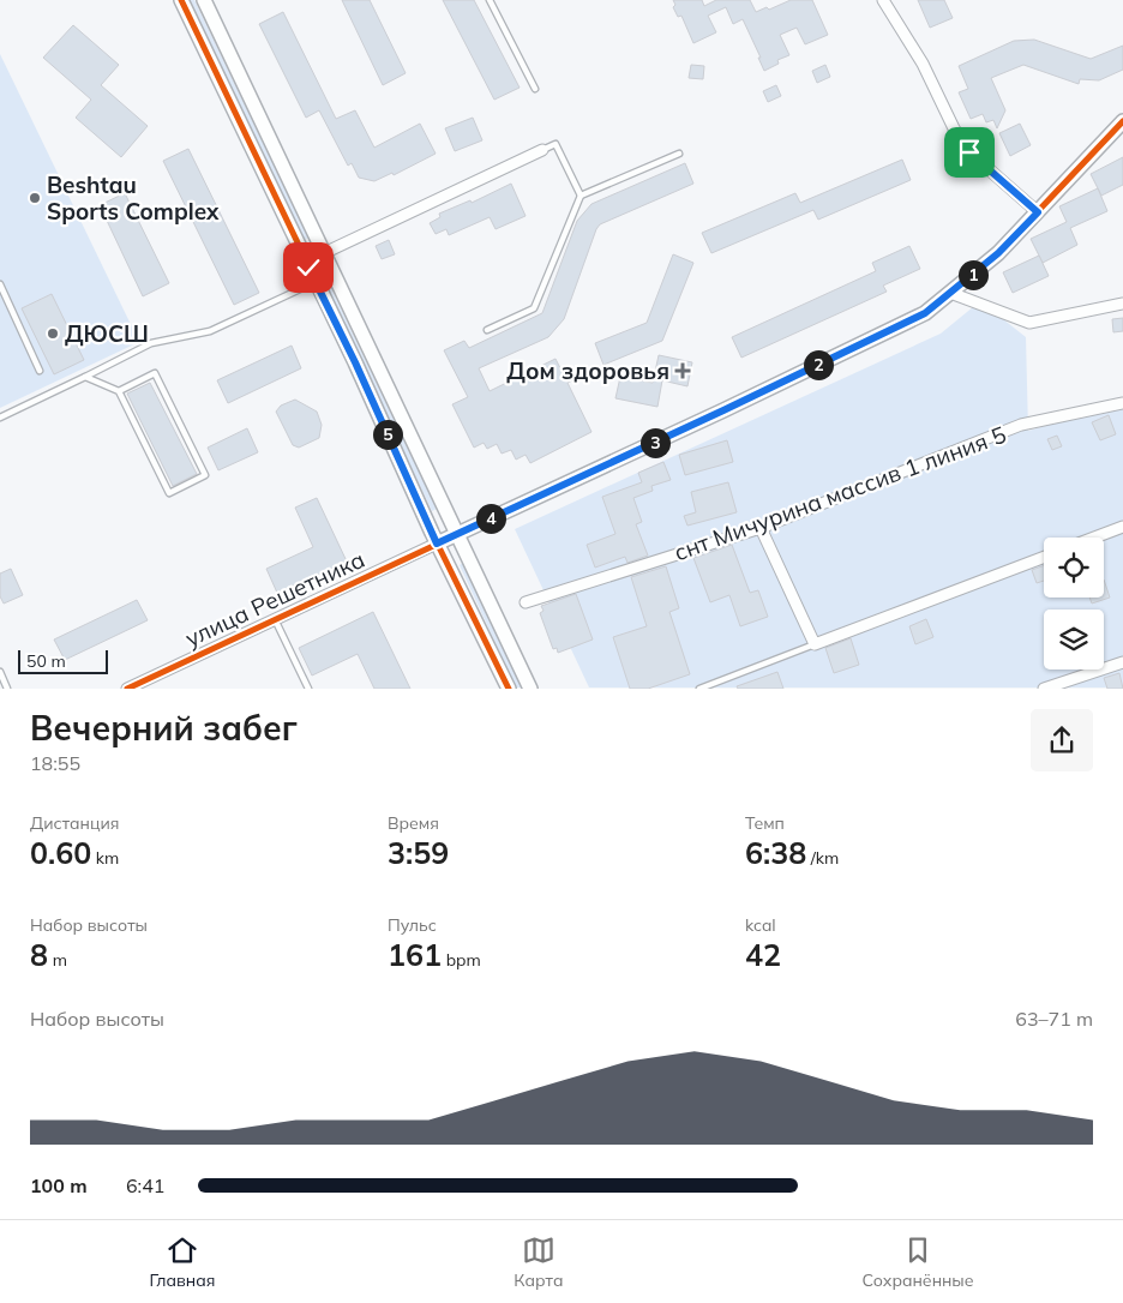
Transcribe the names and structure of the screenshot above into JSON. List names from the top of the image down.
{
  "streets": {
    "street": ["снт Мичурина массив 1 линия 5", "улица Решетника"]
  },
  "places": {
    "other": ["Beshtau Sports Complex", "ДЮСШ"],
    "health": ["Дом здоровья"]
  },
  "scale_bar": "50 m",
  "page": {
    "pins": [
      "1",
      "2",
      "5",
      "3",
      "4"
    ],
    "scale": "50 m",
    "heading": ["Вечерний забег", "18:55"],
    "stats": [
      ["Дистанция", "0.60 km"],
      ["Время", "3:59"],
      ["Темп", "6:38 /km"],
      ["Набор высоты", "8 m"],
      ["Пульс", "161 bpm"],
      ["kcal", "42"]
    ],
    "chart": ["Набор высоты", "63–71 m"],
    "list": [
      {
        "name": "100 m",
        "note": "6:41"
      }
    ],
    "tabs": ["Главная", "Карта", "Сохранённые"]
  }
}
